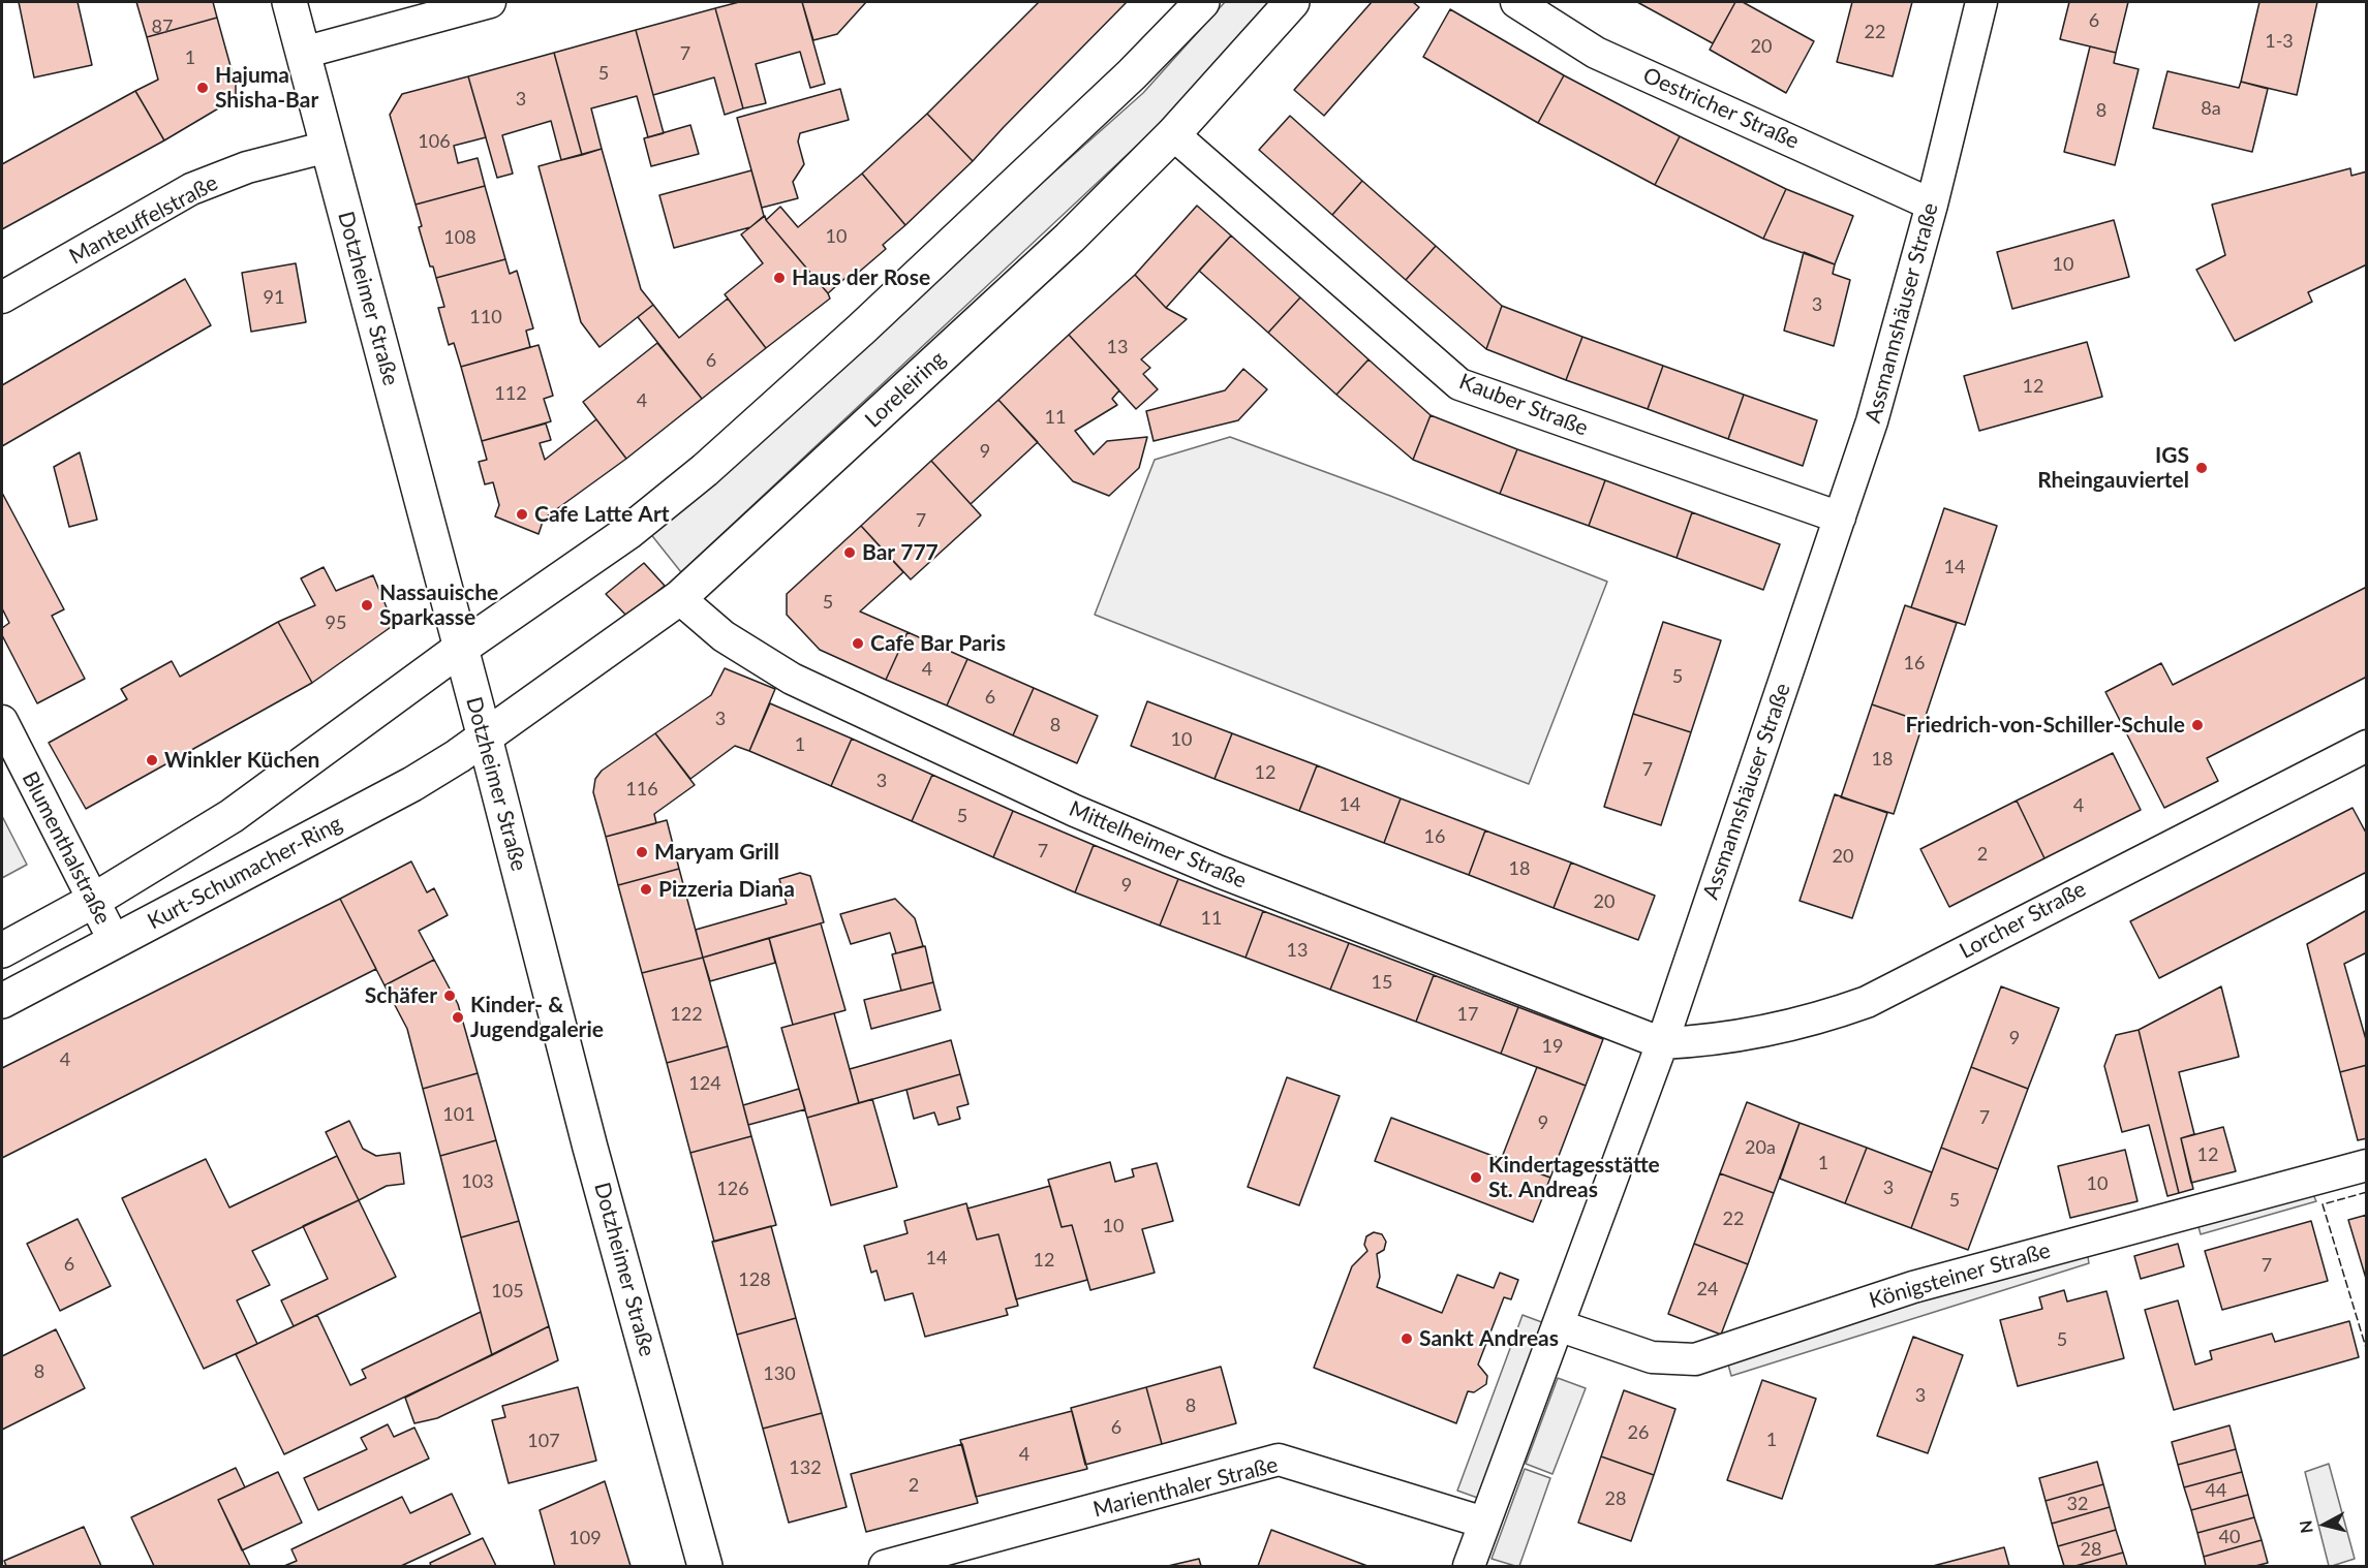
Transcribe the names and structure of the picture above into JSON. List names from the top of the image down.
{
  "streets": {
    "main road": ["Dotzheimer Straße", "Loreleiring", "Kurt-Schumacher-Ring"],
    "street": [
      "Oestricher Straße",
      "Manteuffelstraße",
      "Assmannshäuser Straße",
      "Kauber Straße",
      "Mittelheimer Straße",
      "Blumenthalstraße",
      "Lorcher Straße",
      "Königsteiner Straße",
      "Marienthaler Straße"
    ]
  },
  "crossings": [
    ["Oestricher Straße", "Assmannshäuser Straße"],
    ["Manteuffelstraße", "Dotzheimer Straße"],
    ["Dotzheimer Straße", "Loreleiring"],
    ["Dotzheimer Straße", "Kurt-Schumacher-Ring"],
    ["Assmannshäuser Straße", "Kauber Straße"],
    ["Assmannshäuser Straße", "Mittelheimer Straße"],
    ["Assmannshäuser Straße", "Lorcher Straße"],
    ["Assmannshäuser Straße", "Königsteiner Straße"],
    ["Assmannshäuser Straße", "Marienthaler Straße"],
    ["Loreleiring", "Kauber Straße"],
    ["Loreleiring", "Mittelheimer Straße"],
    ["Loreleiring", "Kurt-Schumacher-Ring"],
    ["Mittelheimer Straße", "Lorcher Straße"],
    ["Blumenthalstraße", "Kurt-Schumacher-Ring"]
  ],
  "places": [
    "Hajuma Shisha-Bar",
    "Haus der Rose",
    "IGS Rheingauviertel",
    "Cafe Latte Art",
    "Bar 777",
    "Nassauische Sparkasse",
    "Cafe Bar Paris",
    "Friedrich-von-Schiller-Schule",
    "Winkler Küchen",
    "Maryam Grill",
    "Pizzeria Diana",
    "Schäfer",
    "Kinder- & Jugendgalerie",
    "Kindertagesstätte St. Andreas",
    "Sankt Andreas"
  ],
  "house_numbers": [
    "6",
    "87",
    "22",
    "1-3",
    "20",
    "7",
    "1",
    "5",
    "3",
    "8a",
    "8",
    "106",
    "10",
    "108",
    "10",
    "91",
    "3",
    "110",
    "13",
    "6",
    "12",
    "112",
    "4",
    "11",
    "9",
    "7",
    "14",
    "5",
    "95",
    "16",
    "4",
    "5",
    "6",
    "3",
    "8",
    "10",
    "1",
    "18",
    "7",
    "12",
    "3",
    "116",
    "14",
    "4",
    "5",
    "16",
    "7",
    "2",
    "20",
    "18",
    "9",
    "20",
    "11",
    "13",
    "15",
    "122",
    "17",
    "9",
    "19",
    "4",
    "124",
    "101",
    "7",
    "9",
    "20a",
    "12",
    "1",
    "103",
    "10",
    "3",
    "126",
    "5",
    "22",
    "10",
    "14",
    "12",
    "6",
    "7",
    "128",
    "24",
    "105",
    "5",
    "8",
    "130",
    "3",
    "8",
    "6",
    "26",
    "1",
    "107",
    "4",
    "132",
    "2",
    "44",
    "28",
    "32",
    "40",
    "109",
    "28"
  ],
  "north": "left"
}
